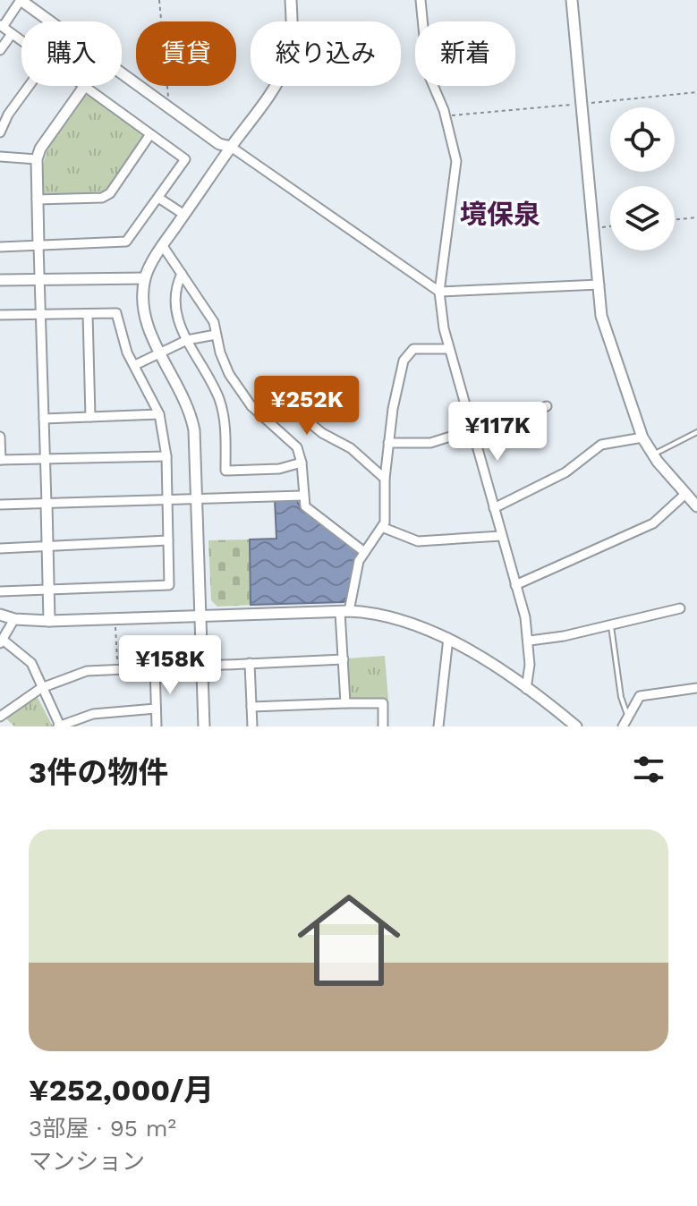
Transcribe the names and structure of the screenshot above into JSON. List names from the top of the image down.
{
  "districts": ["境保泉"],
  "page": {
    "chip": [
      "購入",
      "賃貸",
      "絞り込み",
      "新着"
    ],
    "price": ["¥252K", "¥117K", "¥158K"],
    "heading": "3件の物件",
    "list": [
      {
        "name": "¥252,000/月",
        "note": "3部屋 · 95 m² · マンション"
      }
    ]
  }
}
